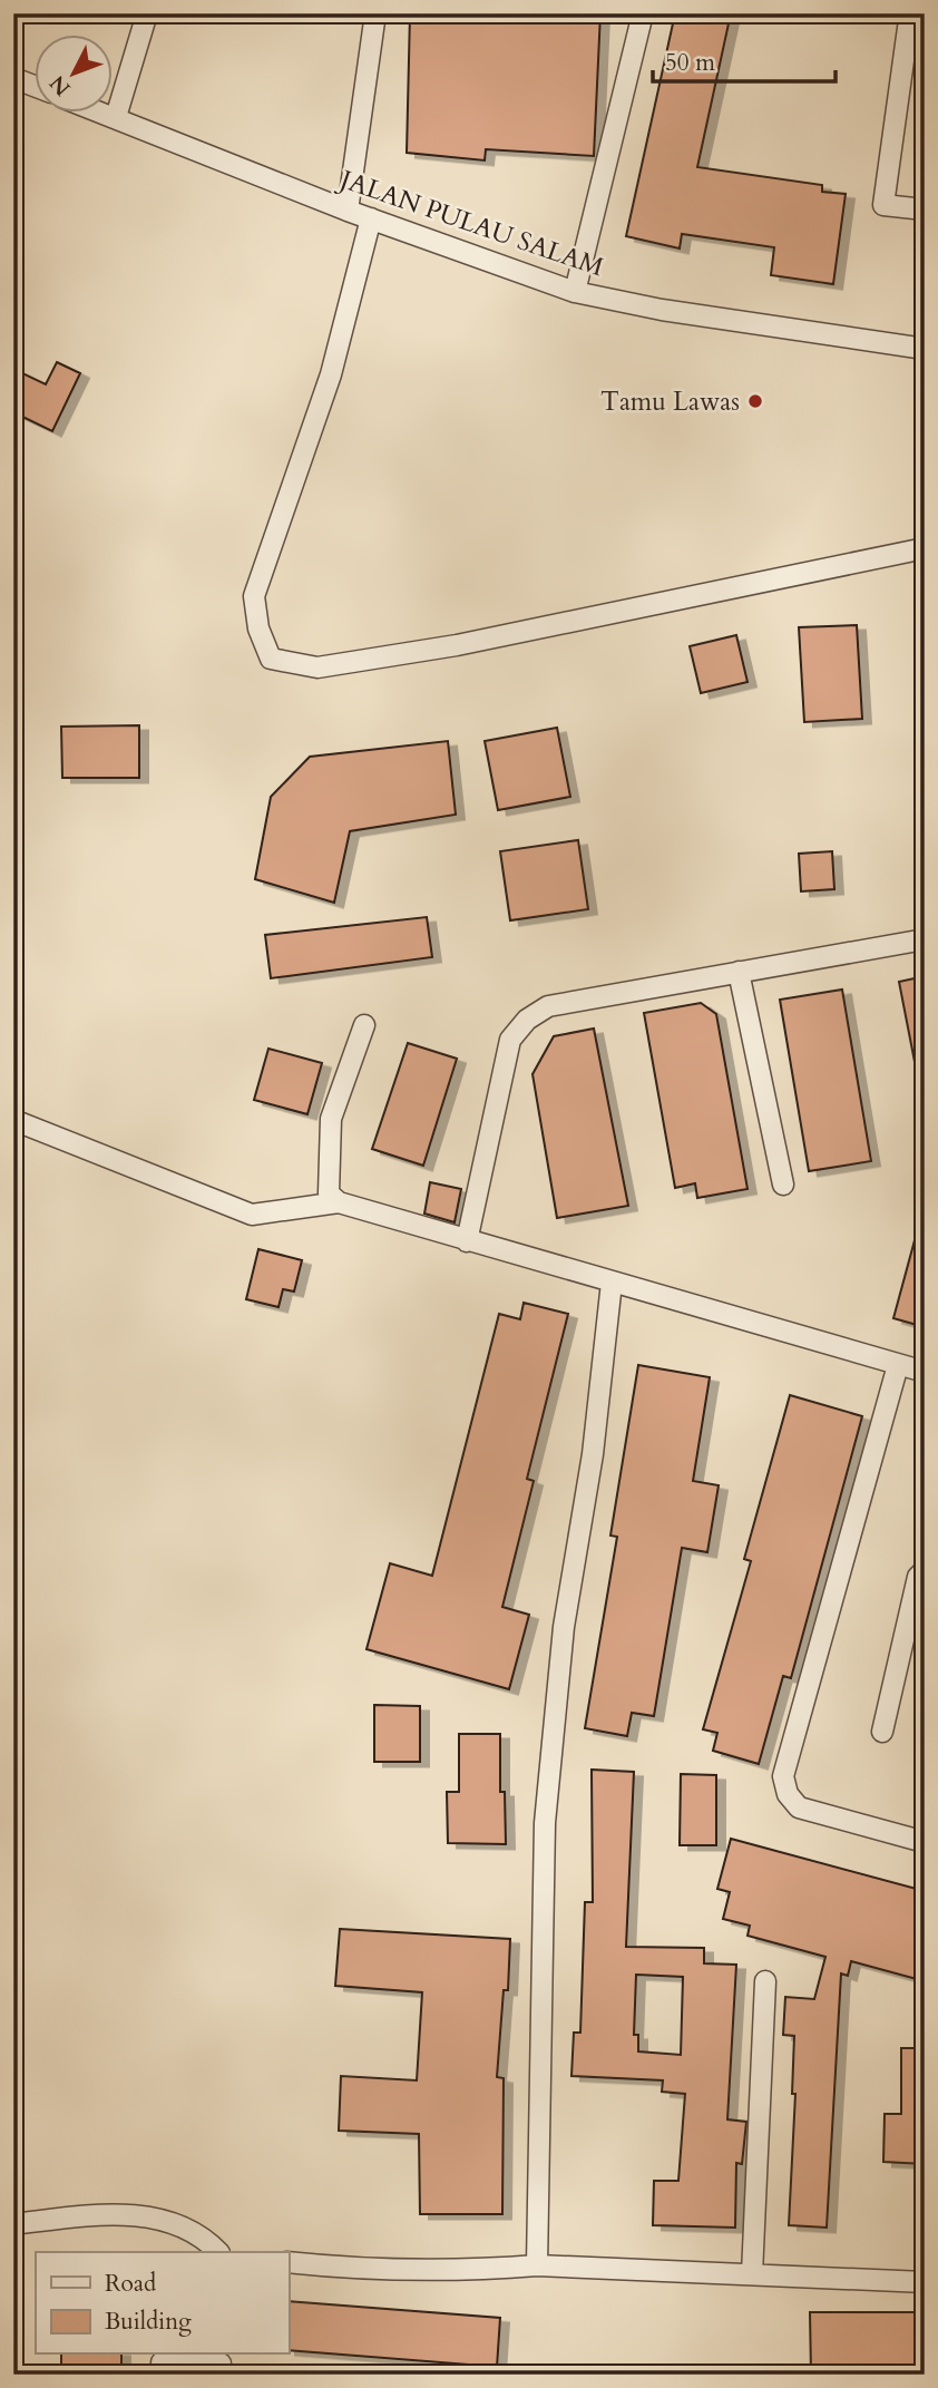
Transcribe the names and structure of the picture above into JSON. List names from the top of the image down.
{
  "streets": {
    "street": ["JALAN PULAU SALAM"]
  },
  "places": ["Tamu Lawas"],
  "legend": ["Road", "Building"],
  "scale_bar": "50 m",
  "north": "bottom left"
}
